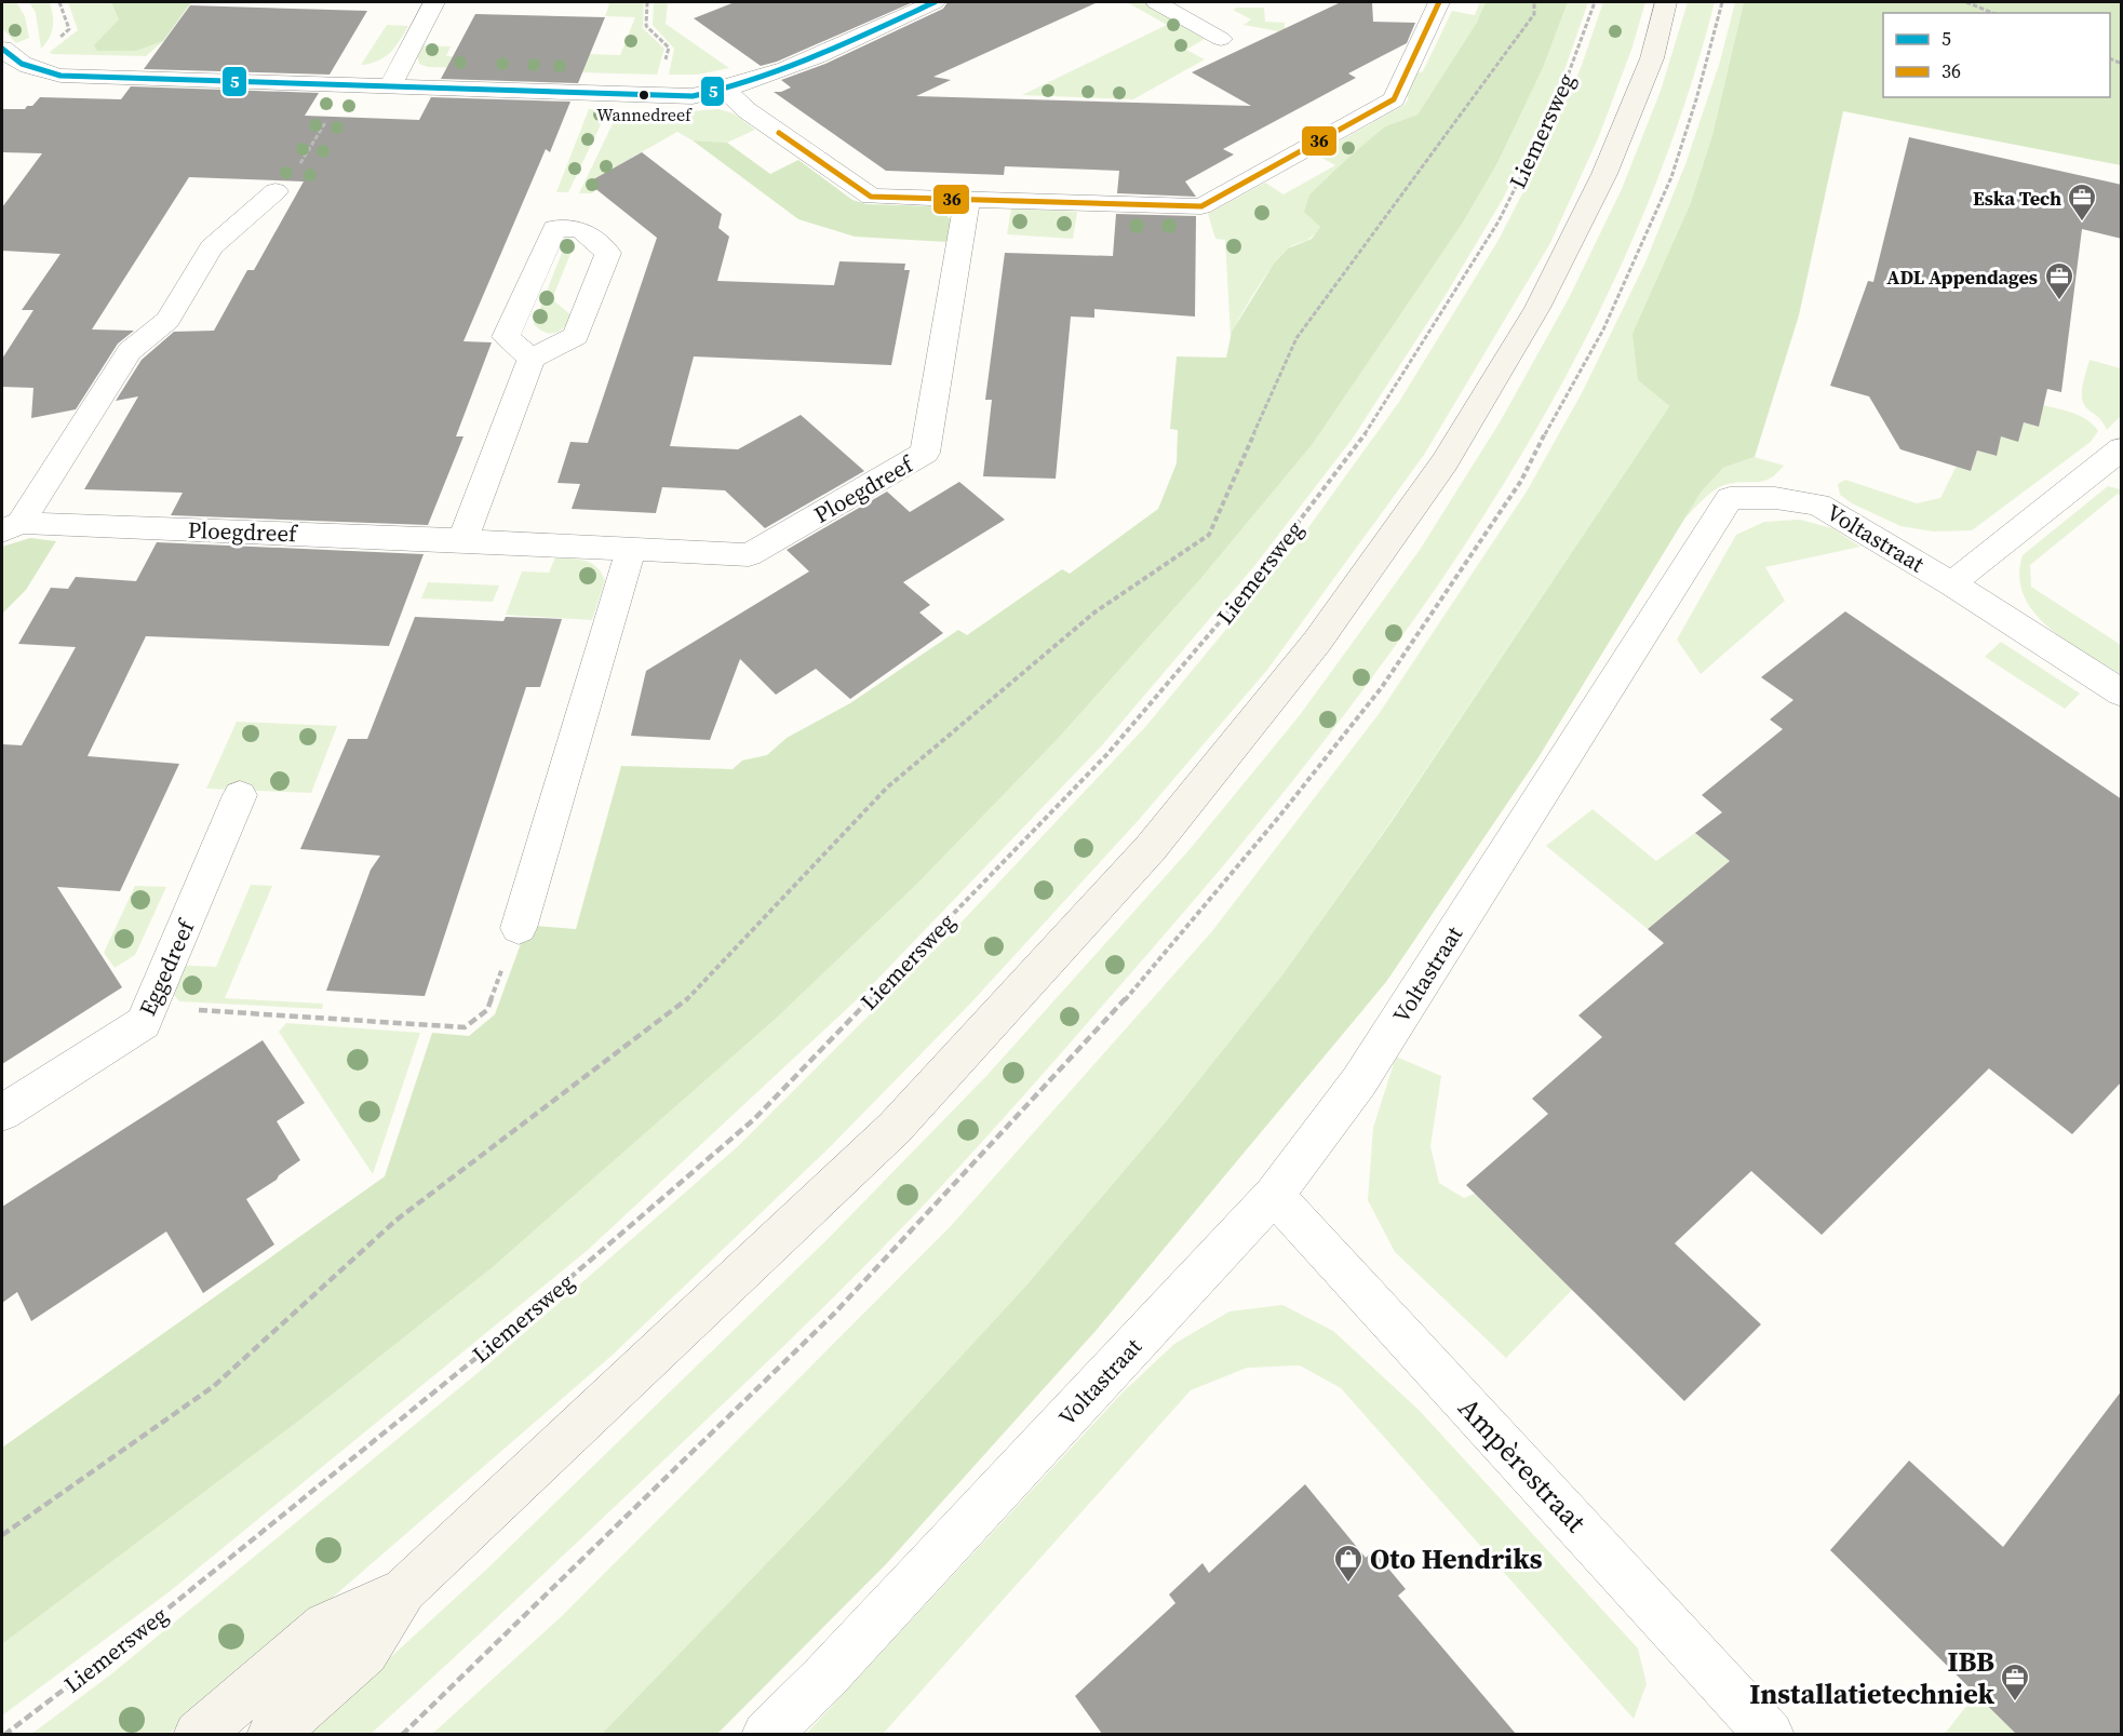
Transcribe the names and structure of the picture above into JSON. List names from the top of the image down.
{
  "streets": {
    "street": [
      "Ploegdreef",
      "Voltastraat",
      "Eggedreef",
      "Ampèrestraat"
    ],
    "path": ["Liemersweg"]
  },
  "crossings": [
    ["Voltastraat", "Ampèrestraat"]
  ],
  "places": {
    "other": ["Wannedreef"],
    "office": ["Eska Tech", "ADL Appendages", "IBB Installatietechniek"],
    "shop": ["Oto Hendriks"]
  },
  "lines": ["transit line 5", "transit line 36"],
  "legend": ["5", "36"]
}
